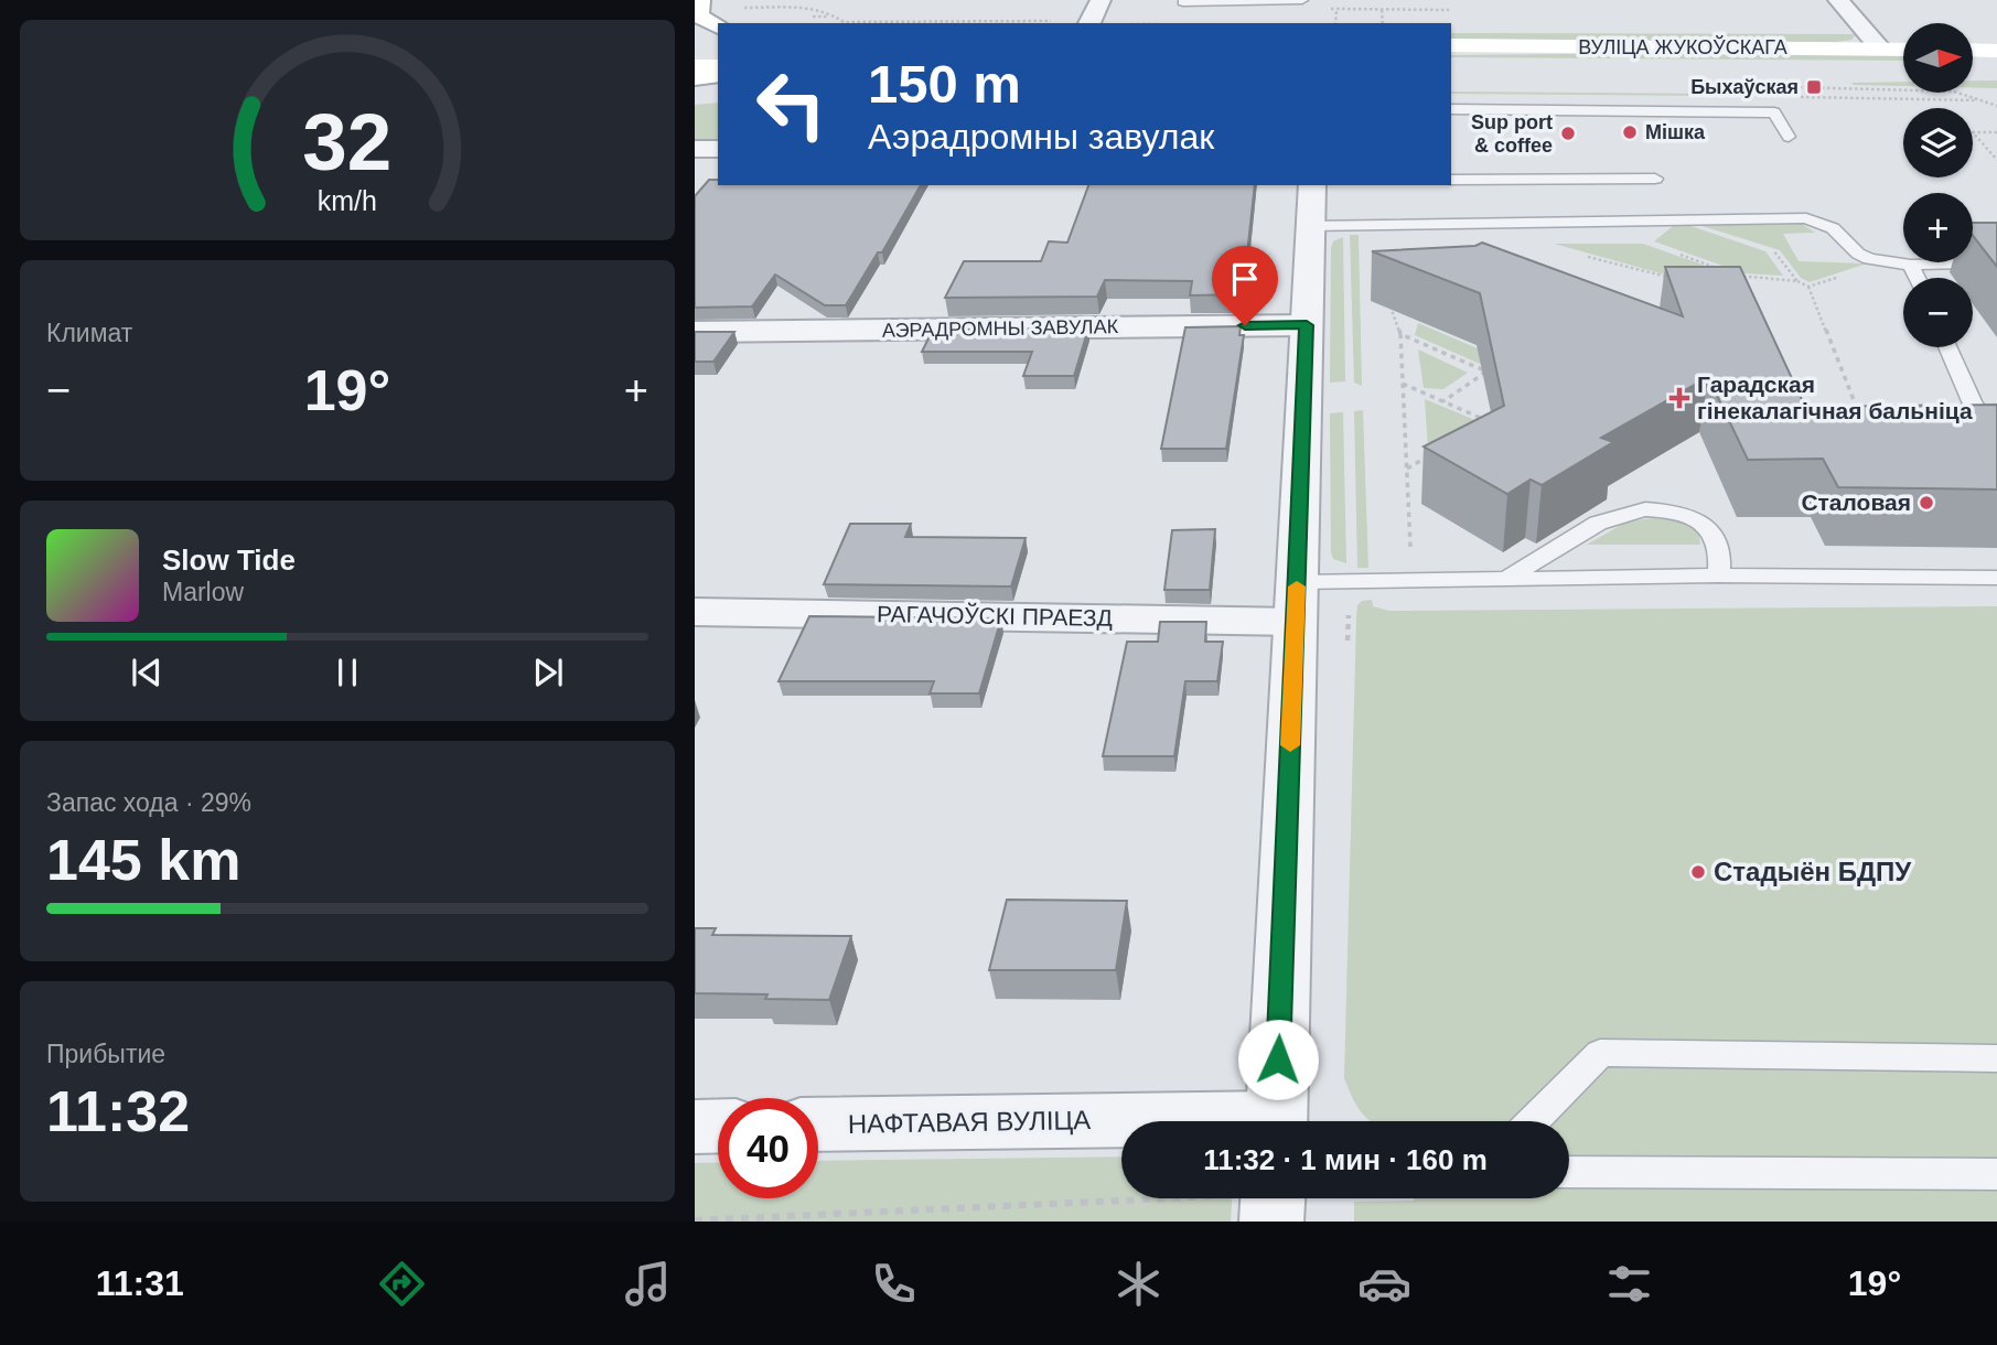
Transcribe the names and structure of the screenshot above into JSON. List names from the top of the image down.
{
  "streets": {
    "main road": ["ВУЛІЦА ЖУКОЎСКАГА"],
    "street": ["АЭРАДРОМНЫ ЗАВУЛАК", "РАГАЧОЎСКІ ПРАЕЗД", "НАФТАВАЯ ВУЛІЦА"]
  },
  "places": {
    "transit": ["Быхаўская"],
    "other": [
      "Мішка",
      "Sup port & coffee",
      "Сталовая",
      "Стадыён БДПУ"
    ],
    "health": ["Гарадская гінекалагічная бальніца"]
  },
  "north": "right",
  "page": {
    "map_buttons": ["+", "−"],
    "turn": ["150 m", "Аэрадромны завулак"],
    "tile": [
      "Климат",
      ["Запас хода · 29%", "145 km"],
      ["Прибытие", "11:32"]
    ],
    "heat": ["−", "19°", "+"],
    "song": ["Slow Tide", "Marlow"],
    "limit": "40",
    "trip": "11:32 · 1 мин · 160 m",
    "tabs": ["11:31", "19°"],
    "gauge": ["32", "km/h"]
  }
}
